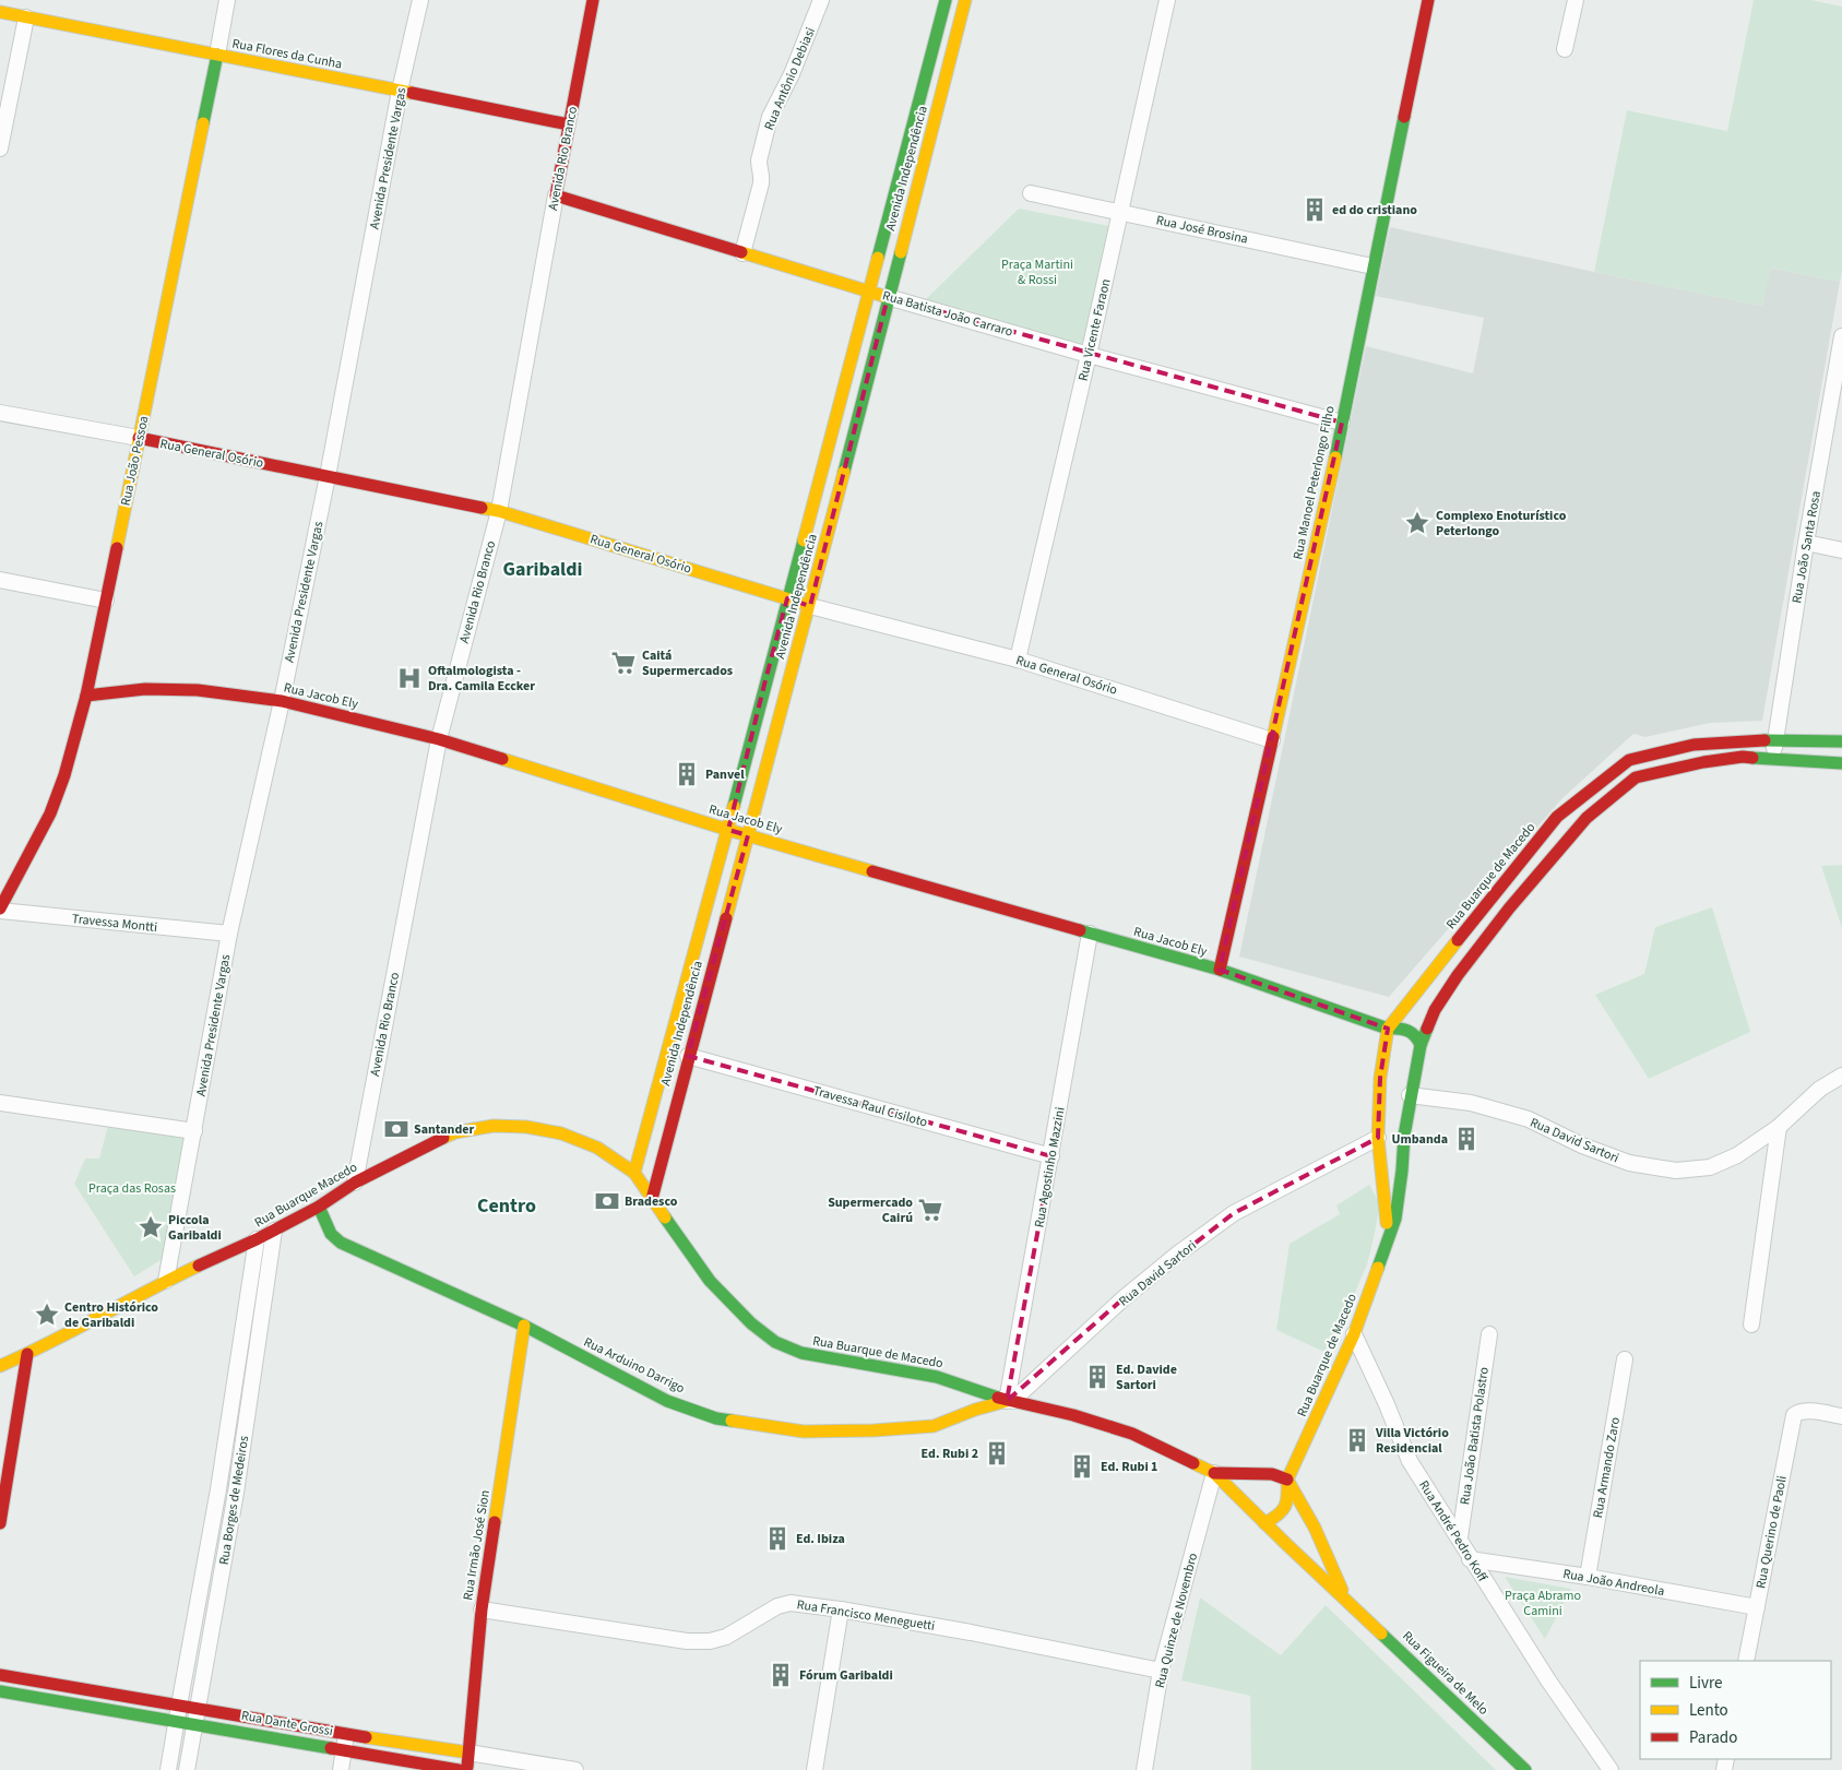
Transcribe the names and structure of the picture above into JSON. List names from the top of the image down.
{
  "streets": {
    "main road": [
      "Rua Flores da Cunha",
      "Avenida Rio Branco",
      "Avenida Independência",
      "Rua Batista João Carraro",
      "Rua General Osório",
      "Rua João Pessoa",
      "Rua Manoel Peterlongo Filho",
      "Rua Jacob Ely",
      "Rua Buarque de Macedo",
      "Rua Buarque Macedo",
      "Rua Arduino Darrigo",
      "Rua Irmão José Sion",
      "Rua Figueira de Melo",
      "Rua Dante Grossi"
    ],
    "street": [
      "Rua Antônio Debiasi",
      "Avenida Presidente Vargas",
      "Rua José Brosina",
      "Rua Vicente Faraon",
      "Rua João Santa Rosa",
      "Travessa Montti",
      "Travessa Raul Cisiloto",
      "Rua David Sartori",
      "Rua Agostinho Mazzini",
      "Rua João Batista Polastro",
      "Rua Armando Zaro",
      "Rua Borges de Medeiros",
      "Rua André Pedro Koff",
      "Rua Querino de Paoli",
      "Rua João Andreola",
      "Rua Francisco Meneguetti",
      "Rua Quinze de Novembro"
    ]
  },
  "crossings": [
    ["Rua Flores da Cunha", "Avenida Presidente Vargas"],
    ["Rua Flores da Cunha", "Avenida Rio Branco"],
    ["Rua Flores da Cunha", "Rua João Pessoa"],
    ["Rua Antônio Debiasi", "Rua Batista João Carraro"],
    ["Avenida Presidente Vargas", "Rua General Osório"],
    ["Avenida Presidente Vargas", "Rua Jacob Ely"],
    ["Avenida Presidente Vargas", "Travessa Montti"],
    ["Avenida Presidente Vargas", "Rua Buarque Macedo"],
    ["Avenida Rio Branco", "Rua Batista João Carraro"],
    ["Avenida Rio Branco", "Rua General Osório"],
    ["Avenida Rio Branco", "Rua Jacob Ely"],
    ["Avenida Rio Branco", "Rua Buarque Macedo"],
    ["Avenida Independência", "Rua Batista João Carraro"],
    ["Avenida Independência", "Rua General Osório"],
    ["Avenida Independência", "Rua Jacob Ely"],
    ["Avenida Independência", "Rua Buarque de Macedo"],
    ["Avenida Independência", "Travessa Raul Cisiloto"],
    ["Avenida Independência", "Rua Buarque Macedo"],
    ["Rua José Brosina", "Rua Vicente Faraon"],
    ["Rua José Brosina", "Rua Manoel Peterlongo Filho"],
    ["Rua Batista João Carraro", "Rua Vicente Faraon"],
    ["Rua Batista João Carraro", "Rua Manoel Peterlongo Filho"],
    ["Rua Vicente Faraon", "Rua General Osório"],
    ["Rua General Osório", "Rua João Pessoa"],
    ["Rua General Osório", "Rua Manoel Peterlongo Filho"],
    ["Rua João Pessoa", "Rua Jacob Ely"],
    ["Rua João Pessoa", "Travessa Montti"],
    ["Rua Manoel Peterlongo Filho", "Rua Jacob Ely"],
    ["Rua João Santa Rosa", "Rua Buarque de Macedo"],
    ["Rua Jacob Ely", "Rua Buarque de Macedo"],
    ["Rua Jacob Ely", "Rua Agostinho Mazzini"],
    ["Rua Buarque de Macedo", "Rua David Sartori"],
    ["Rua Buarque de Macedo", "Rua Agostinho Mazzini"],
    ["Rua Buarque de Macedo", "Rua Buarque Macedo"],
    ["Rua Buarque de Macedo", "Rua Arduino Darrigo"],
    ["Rua Buarque de Macedo", "Rua André Pedro Koff"],
    ["Rua Buarque de Macedo", "Rua Quinze de Novembro"],
    ["Rua Buarque de Macedo", "Rua Figueira de Melo"],
    ["Travessa Raul Cisiloto", "Rua Agostinho Mazzini"],
    ["Rua David Sartori", "Rua Agostinho Mazzini"],
    ["Rua David Sartori", "Rua Arduino Darrigo"],
    ["Rua Agostinho Mazzini", "Rua Arduino Darrigo"],
    ["Rua Buarque Macedo", "Rua Arduino Darrigo"],
    ["Rua Buarque Macedo", "Rua Borges de Medeiros"],
    ["Rua Arduino Darrigo", "Rua Irmão José Sion"],
    ["Rua João Batista Polastro", "Rua André Pedro Koff"],
    ["Rua Armando Zaro", "Rua João Andreola"],
    ["Rua Borges de Medeiros", "Rua Dante Grossi"],
    ["Rua André Pedro Koff", "Rua João Andreola"],
    ["Rua Querino de Paoli", "Rua João Andreola"],
    ["Rua Irmão José Sion", "Rua Francisco Meneguetti"],
    ["Rua Irmão José Sion", "Rua Dante Grossi"],
    ["Rua Francisco Meneguetti", "Rua Quinze de Novembro"]
  ],
  "districts": ["Garibaldi", "Centro"],
  "parks": ["Praça Martini & Rossi", "Praça das Rosas", "Praça Abramo Camini"],
  "places": {
    "building": [
      "ed do cristiano",
      "Panvel",
      "Umbanda",
      "Ed. Davide Sartori",
      "Villa Victório Residencial",
      "Ed. Rubi 2",
      "Ed. Rubi 1",
      "Ed. Ibiza",
      "Fórum Garibaldi"
    ],
    "place": ["Complexo Enoturístico Peterlongo", "Piccola Garibaldi", "Centro Histórico de Garibaldi"],
    "supermarket": ["Caitá Supermercados", "Supermercado Cairú"],
    "hospital": ["Oftalmologista - Dra. Camila Eccker"],
    "bank": ["Santander", "Bradesco"]
  },
  "legend": ["Livre", "Lento", "Parado"]
}
